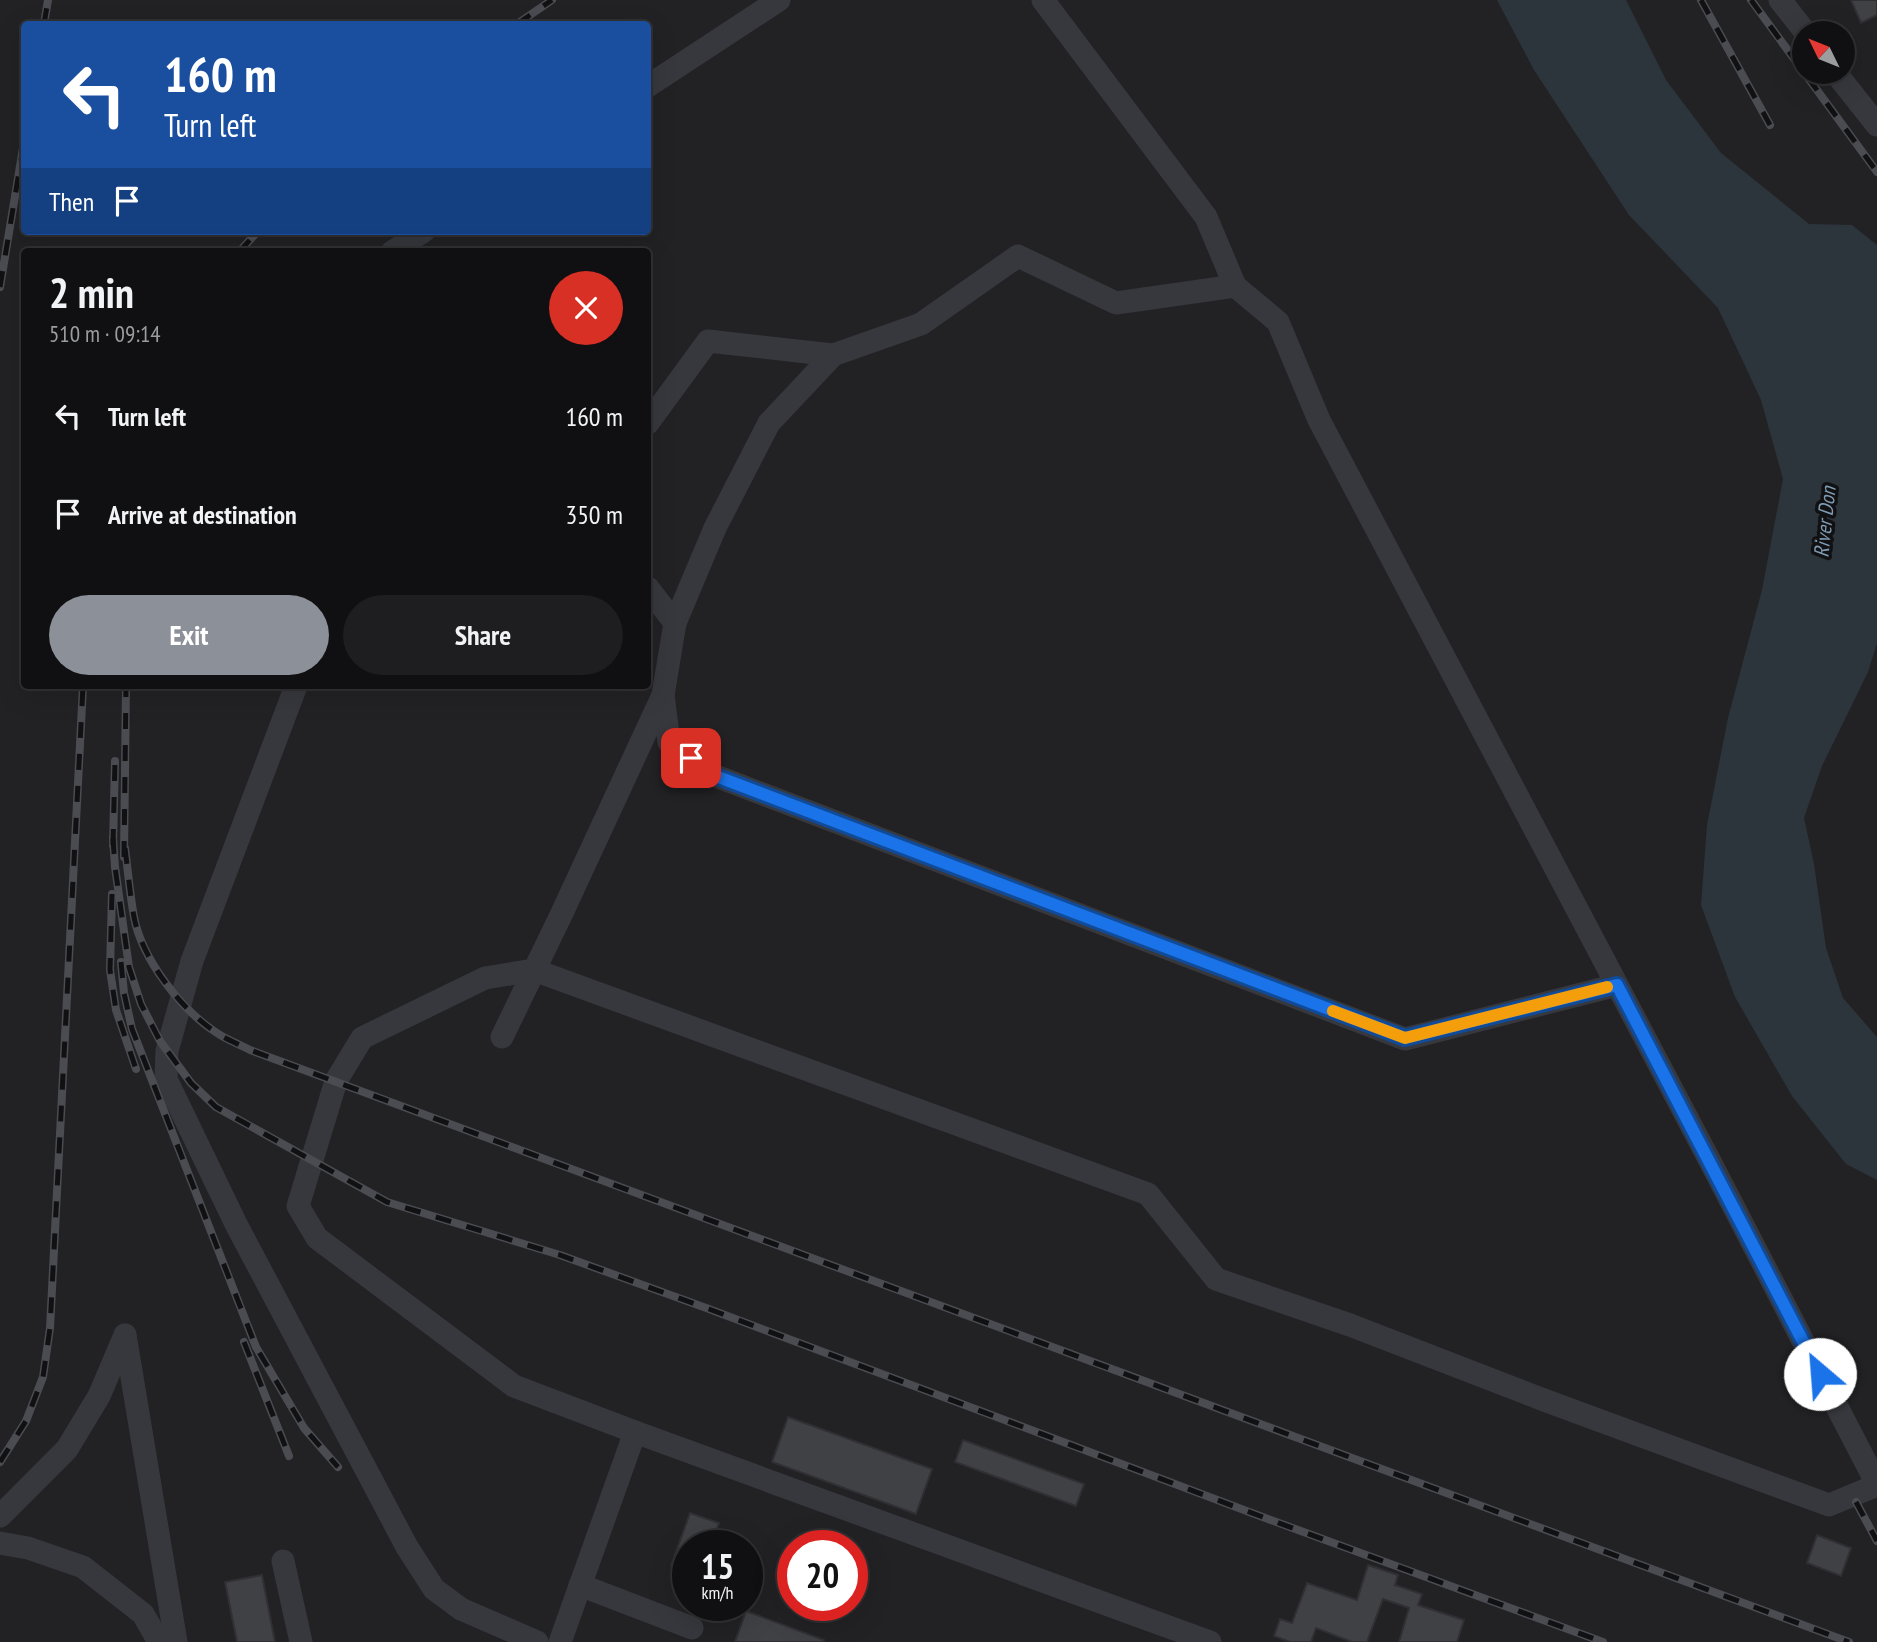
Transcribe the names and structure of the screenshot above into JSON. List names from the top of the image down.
{
  "water": ["River Don"],
  "north": "top left",
  "page": {
    "turn": ["160 m", "Turn left"],
    "then": "Then",
    "heading": ["2 min", "510 m · 09:14"],
    "list": [
      {
        "name": "Turn left",
        "value": "160 m"
      },
      {
        "name": "Arrive at destination",
        "value": "350 m"
      }
    ],
    "buttons": ["Exit", "Share"],
    "speed": "15 km/h",
    "limit": "20"
  }
}
